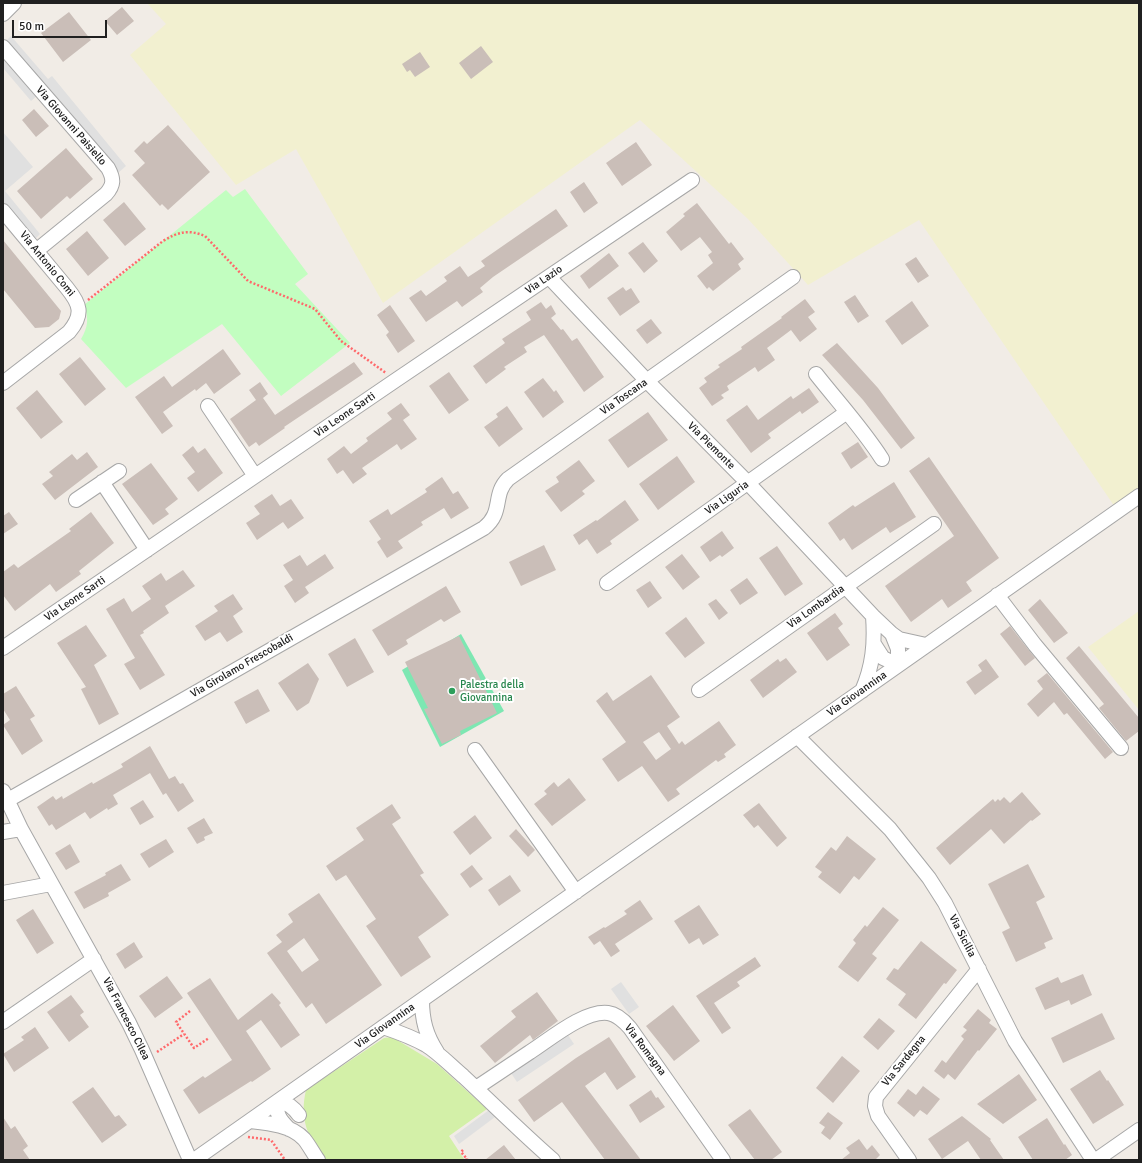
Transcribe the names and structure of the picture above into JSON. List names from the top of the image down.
{
  "streets": {
    "street": [
      "Via Giovanni Paisiello",
      "Via Antonio Comi",
      "Via Lazio",
      "Via Toscana",
      "Via Leone Sarti",
      "Via Piemonte",
      "Via Liguria",
      "Via Lombardia",
      "Via Girolamo Frescobaldi",
      "Via Giovannina",
      "Via Sicilia",
      "Via Francesco Cilea",
      "Via Romagna",
      "Via Sardegna"
    ]
  },
  "crossings": [
    ["Via Giovanni Paisiello", "Via Antonio Comi"],
    ["Via Lazio", "Via Leone Sarti"],
    ["Via Lazio", "Via Piemonte"],
    ["Via Toscana", "Via Piemonte"],
    ["Via Toscana", "Via Girolamo Frescobaldi"],
    ["Via Piemonte", "Via Liguria"],
    ["Via Piemonte", "Via Lombardia"],
    ["Via Piemonte", "Via Giovannina"],
    ["Via Girolamo Frescobaldi", "Via Francesco Cilea"],
    ["Via Giovannina", "Via Sicilia"],
    ["Via Sicilia", "Via Sardegna"]
  ],
  "places": ["Palestra della Giovannina"],
  "scale_bar": "50 m"
}
